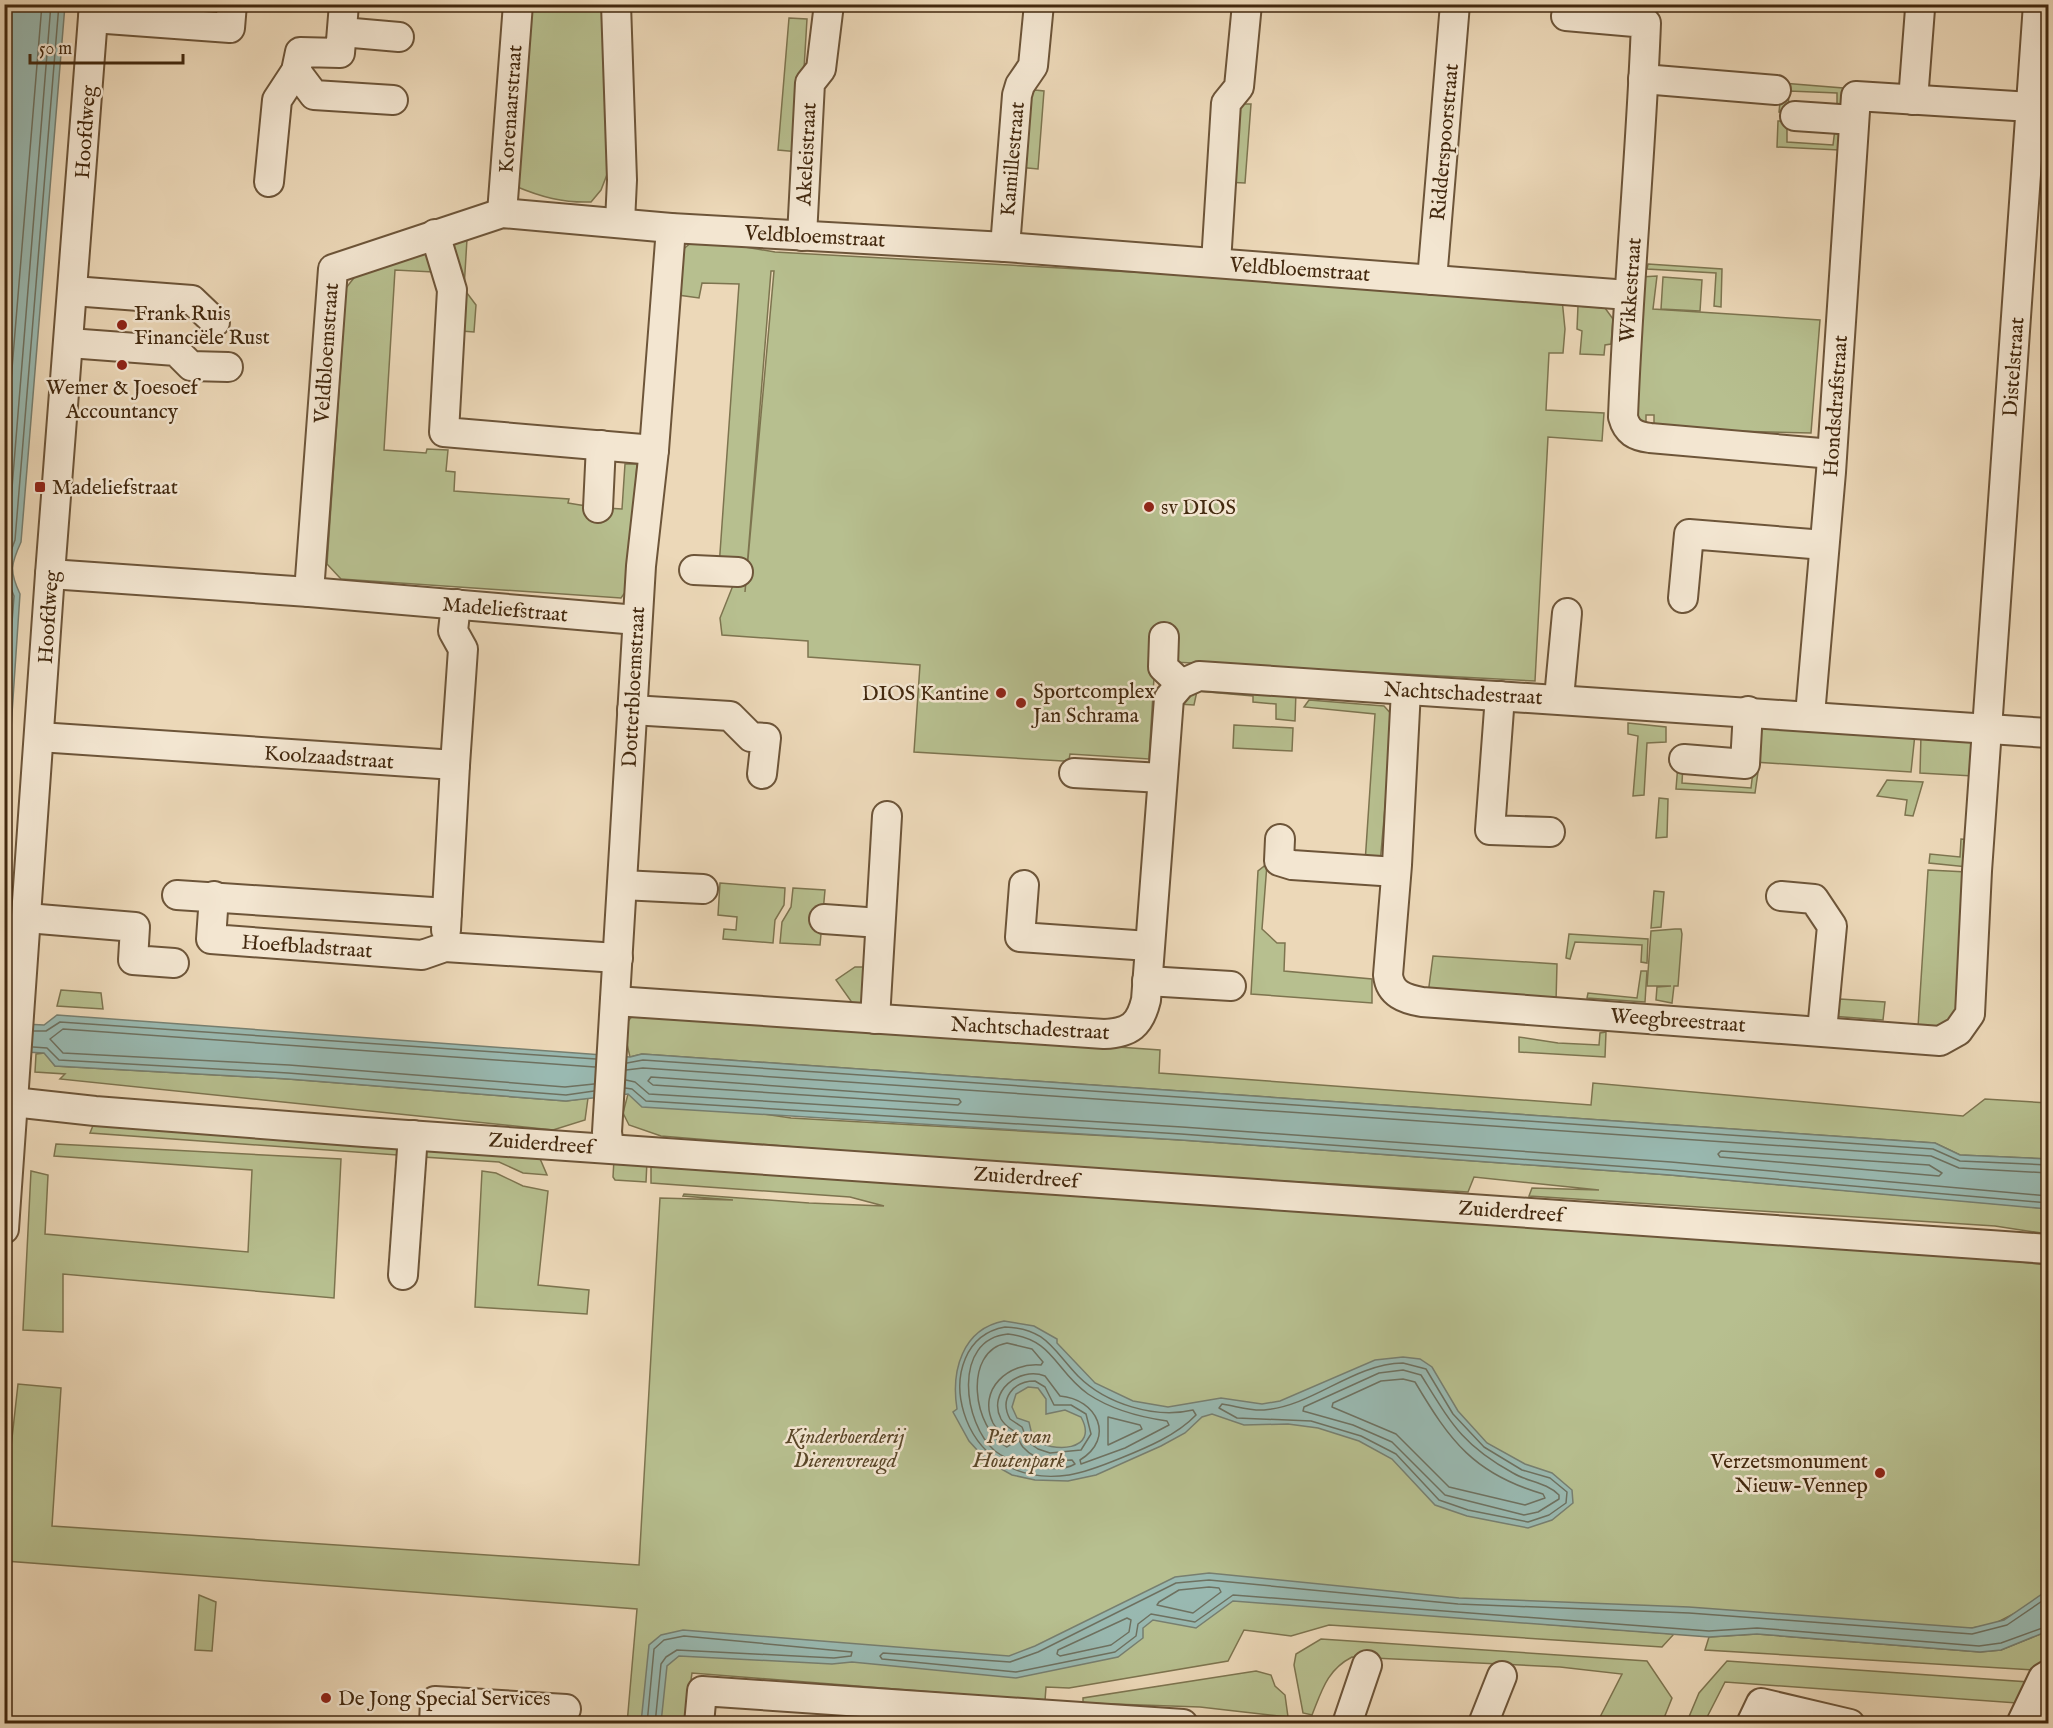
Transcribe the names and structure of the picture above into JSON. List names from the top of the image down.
{
  "streets": {
    "street": [
      "Korenaarstraat",
      "Hoofdweg",
      "Ridderspoorstraat",
      "Akeleistraat",
      "Kamillestraat",
      "Veldbloemstraat",
      "Wikkestraat",
      "Distelstraat",
      "Hondsdrafstraat",
      "Madeliefstraat",
      "Dotterbloemstraat",
      "Nachtschadestraat",
      "Koolzaadstraat",
      "Hoefbladstraat",
      "Weegbreestraat",
      "Zuiderdreef"
    ]
  },
  "crossings": [
    ["Korenaarstraat", "Veldbloemstraat"],
    ["Hoofdweg", "Madeliefstraat"],
    ["Hoofdweg", "Koolzaadstraat"],
    ["Hoofdweg", "Zuiderdreef"],
    ["Ridderspoorstraat", "Veldbloemstraat"],
    ["Akeleistraat", "Veldbloemstraat"],
    ["Kamillestraat", "Veldbloemstraat"],
    ["Veldbloemstraat", "Wikkestraat"],
    ["Veldbloemstraat", "Madeliefstraat"],
    ["Veldbloemstraat", "Dotterbloemstraat"],
    ["Wikkestraat", "Hondsdrafstraat"],
    ["Distelstraat", "Nachtschadestraat"],
    ["Distelstraat", "Weegbreestraat"],
    ["Hondsdrafstraat", "Nachtschadestraat"],
    ["Madeliefstraat", "Dotterbloemstraat"],
    ["Dotterbloemstraat", "Nachtschadestraat"],
    ["Dotterbloemstraat", "Hoefbladstraat"],
    ["Dotterbloemstraat", "Zuiderdreef"],
    ["Nachtschadestraat", "Weegbreestraat"]
  ],
  "parks": ["Kinderboerderij Dierenvreugd", "Piet van Houtenpark"],
  "places": {
    "other": [
      "Frank Ruis Financiële Rust",
      "Wemer & Joesoef Accountancy",
      "sv DIOS",
      "DIOS Kantine",
      "Sportcomplex Jan Schrama",
      "Verzetsmonument Nieuw-Vennep",
      "De Jong Special Services"
    ],
    "transit": ["Madeliefstraat"]
  },
  "scale_bar": "50 m"
}
